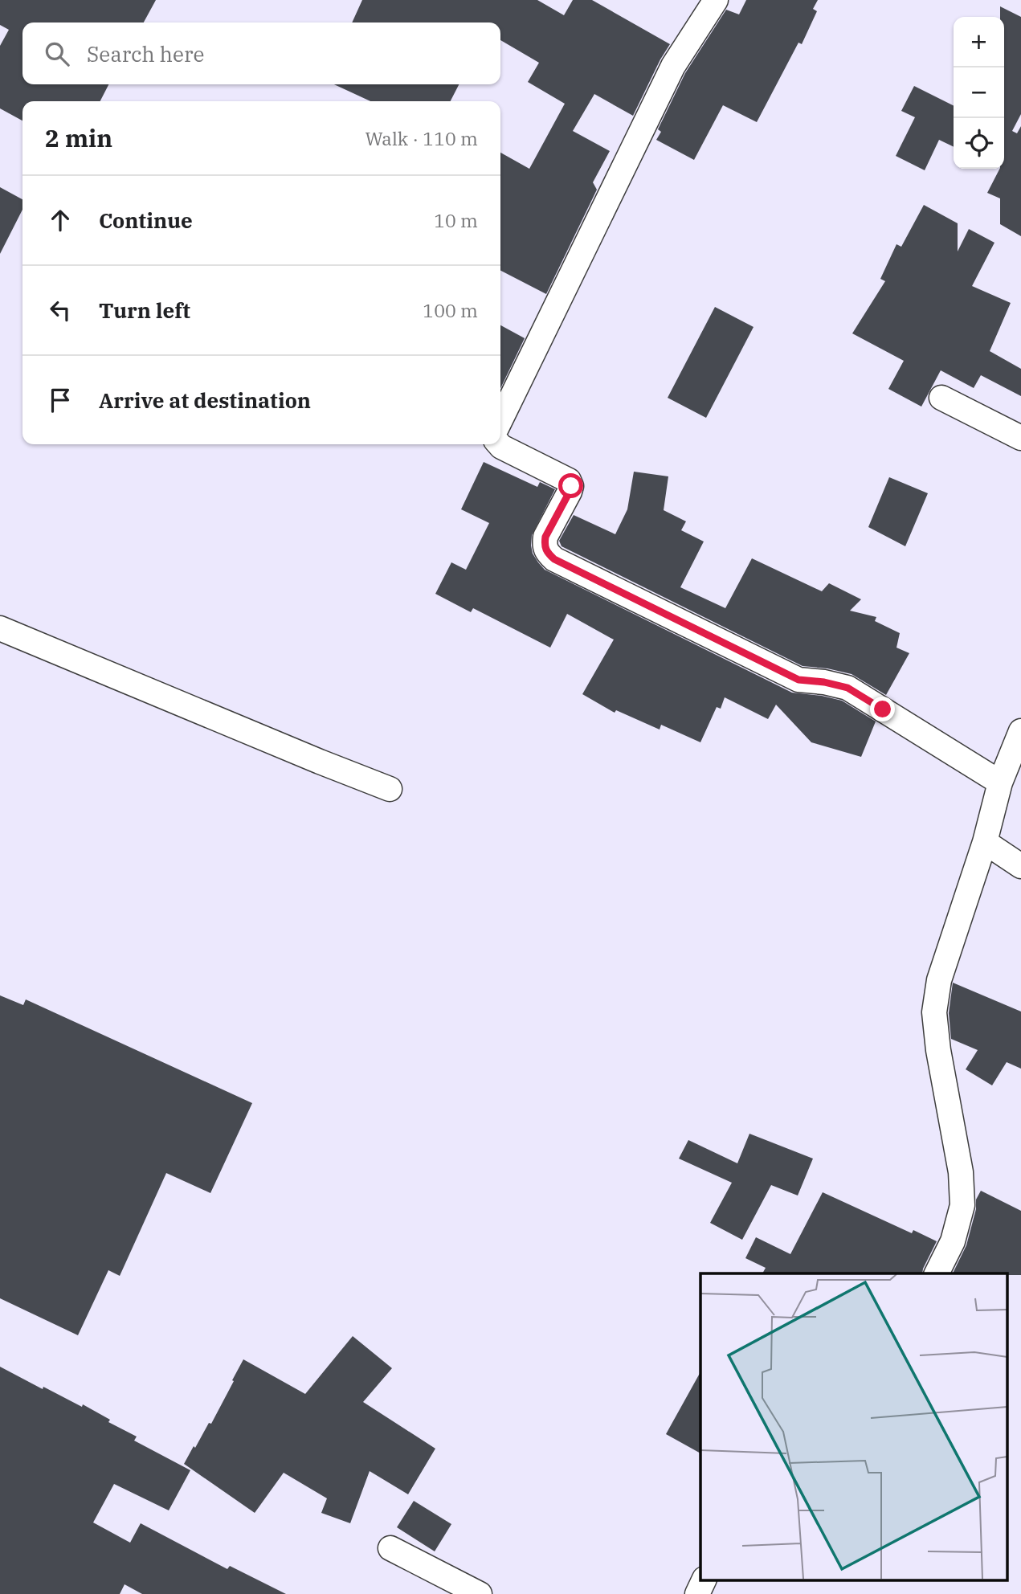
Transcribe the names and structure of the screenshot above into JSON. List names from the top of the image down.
{
  "page": {
    "map_buttons": ["+", "−"],
    "search": "Search here",
    "heading": ["2 min", "Walk · 110 m"],
    "list": [
      ["Continue", "10 m"],
      ["Turn left", "100 m"],
      "Arrive at destination"
    ]
  }
}
